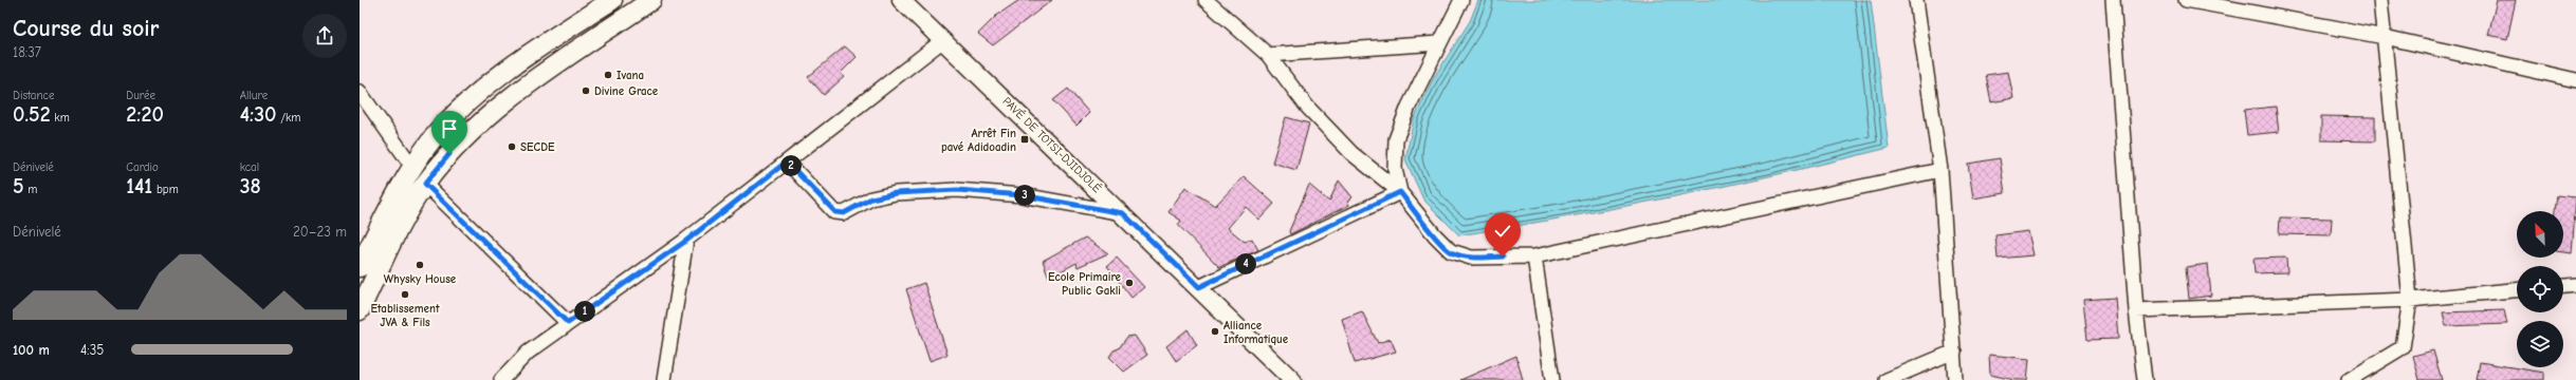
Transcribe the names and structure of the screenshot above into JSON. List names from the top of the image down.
{
  "streets": {
    "street": ["PAVÉ DE TOTSI-DJIDJOLÉ"]
  },
  "places": {
    "other": [
      "Ivana",
      "Divine Grace",
      "SECDE",
      "Whysky House",
      "Ecole Primaire Public Gakli",
      "Etablissement JVA & Fils",
      "Alliance Informatique"
    ],
    "transit": ["Arrêt Fin pavé Adidoadin"]
  },
  "north": "top left",
  "page": {
    "heading": ["Course du soir", "18:37"],
    "stats": [
      ["Distance", "0.52 km"],
      ["Durée", "2:20"],
      ["Allure", "4:30 /km"],
      ["Dénivelé", "5 m"],
      ["Cardio", "141 bpm"],
      ["kcal", "38"]
    ],
    "pins": [
      "2",
      "3",
      "4",
      "1"
    ],
    "chart": ["Dénivelé", "20–23 m"],
    "list": [
      {
        "name": "100 m",
        "note": "4:35"
      }
    ]
  }
}
